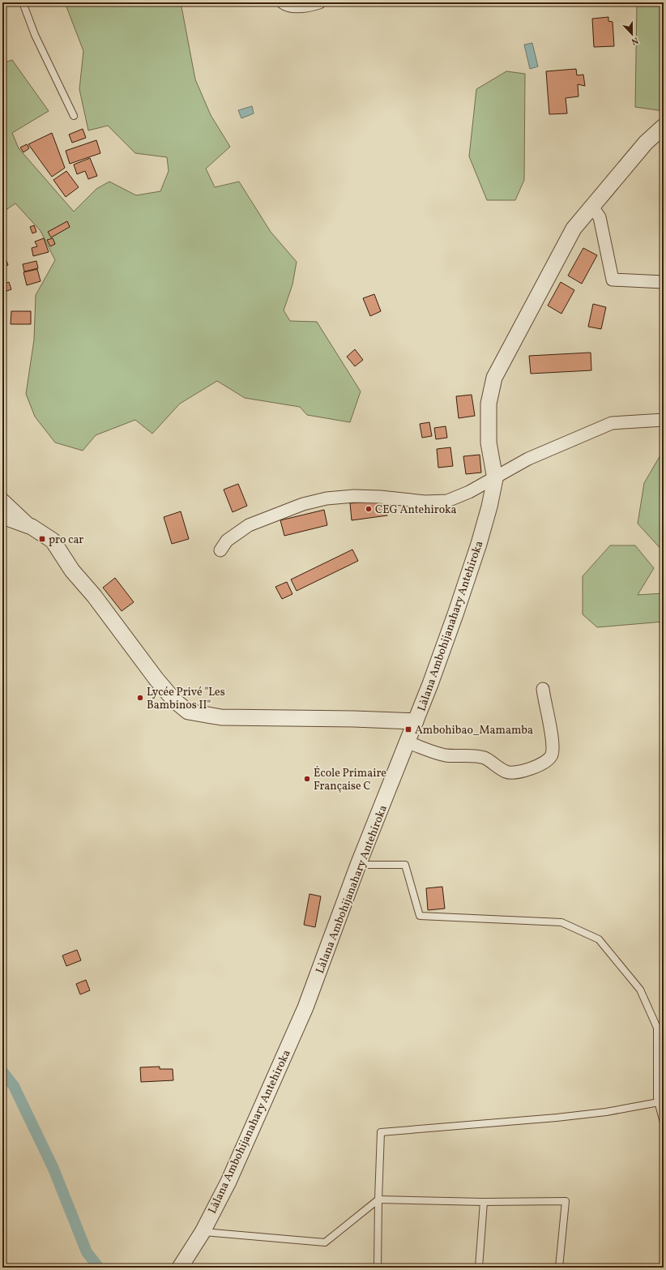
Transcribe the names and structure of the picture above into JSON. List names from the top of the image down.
{
  "streets": {
    "street": ["Làlana Ambohijanahary Antehiroka"]
  },
  "places": {
    "other": ["CEG Antehiroka", "Lycée Privé \"Les Bambinos II\"", "École Primaire Française C"],
    "transit": ["pro car", "Ambohibao_Mamamba"]
  },
  "north": "bottom"
}
